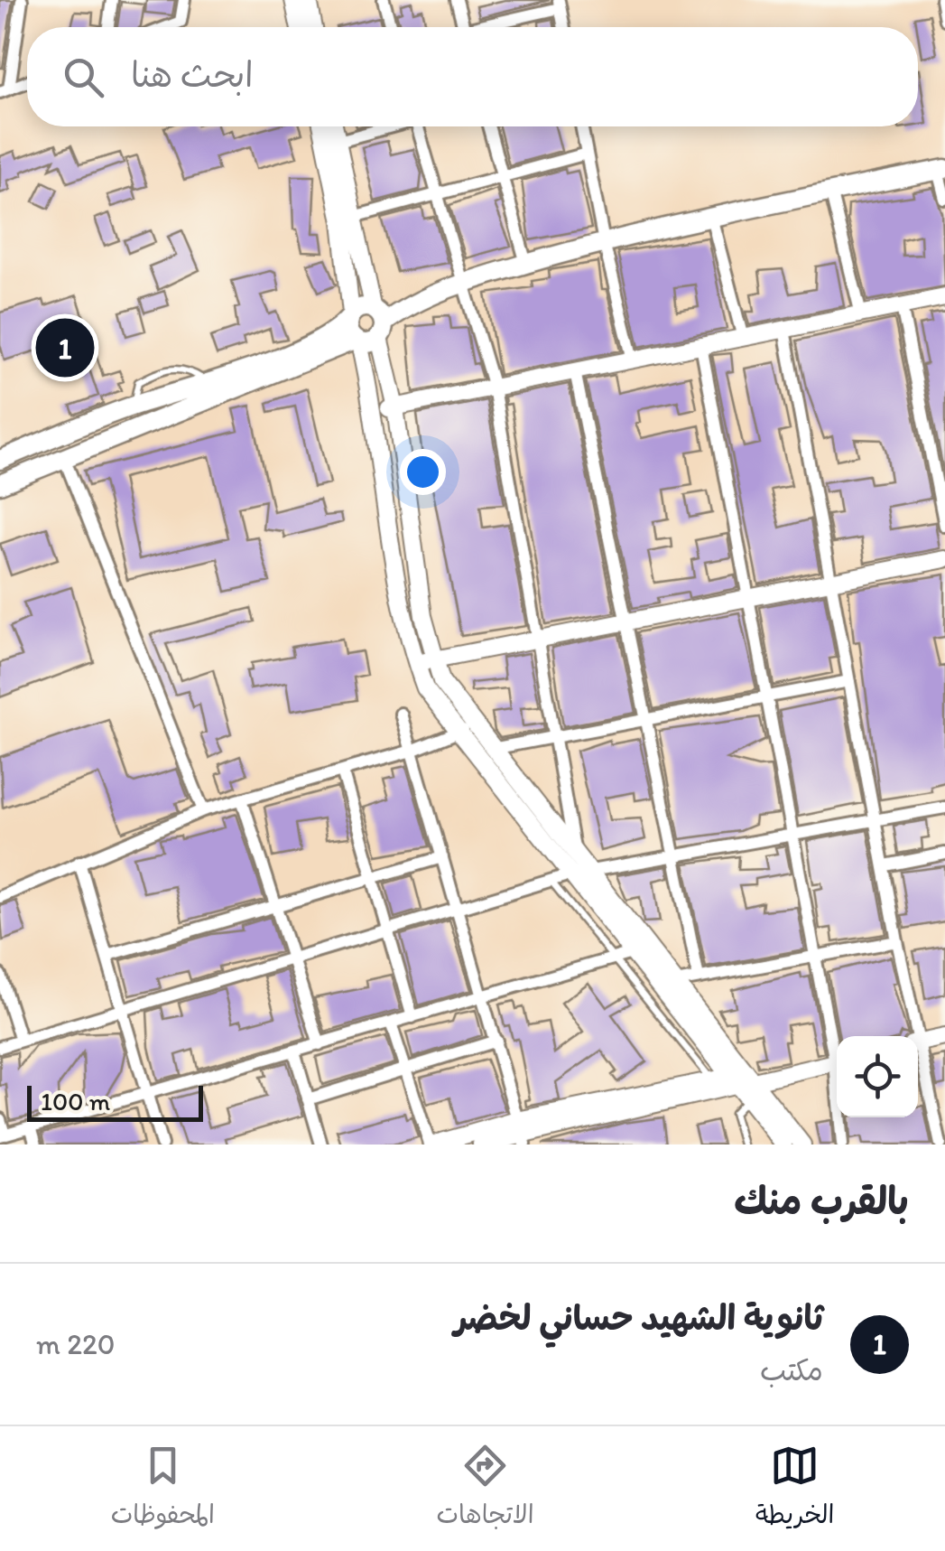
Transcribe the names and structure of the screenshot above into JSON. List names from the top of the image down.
{
  "scale_bar": "100 m",
  "page": {
    "search": "ابحث هنا",
    "pins": "1",
    "scale": "100 m",
    "heading": "بالقرب منك",
    "list": [
      {
        "mark": "1",
        "name": "ثانوية الشهيد حساني لخضر",
        "note": "مكتب",
        "value": "220 m"
      }
    ],
    "nav": ["الخريطة", "الاتجاهات", "المحفوظات"]
  }
}
